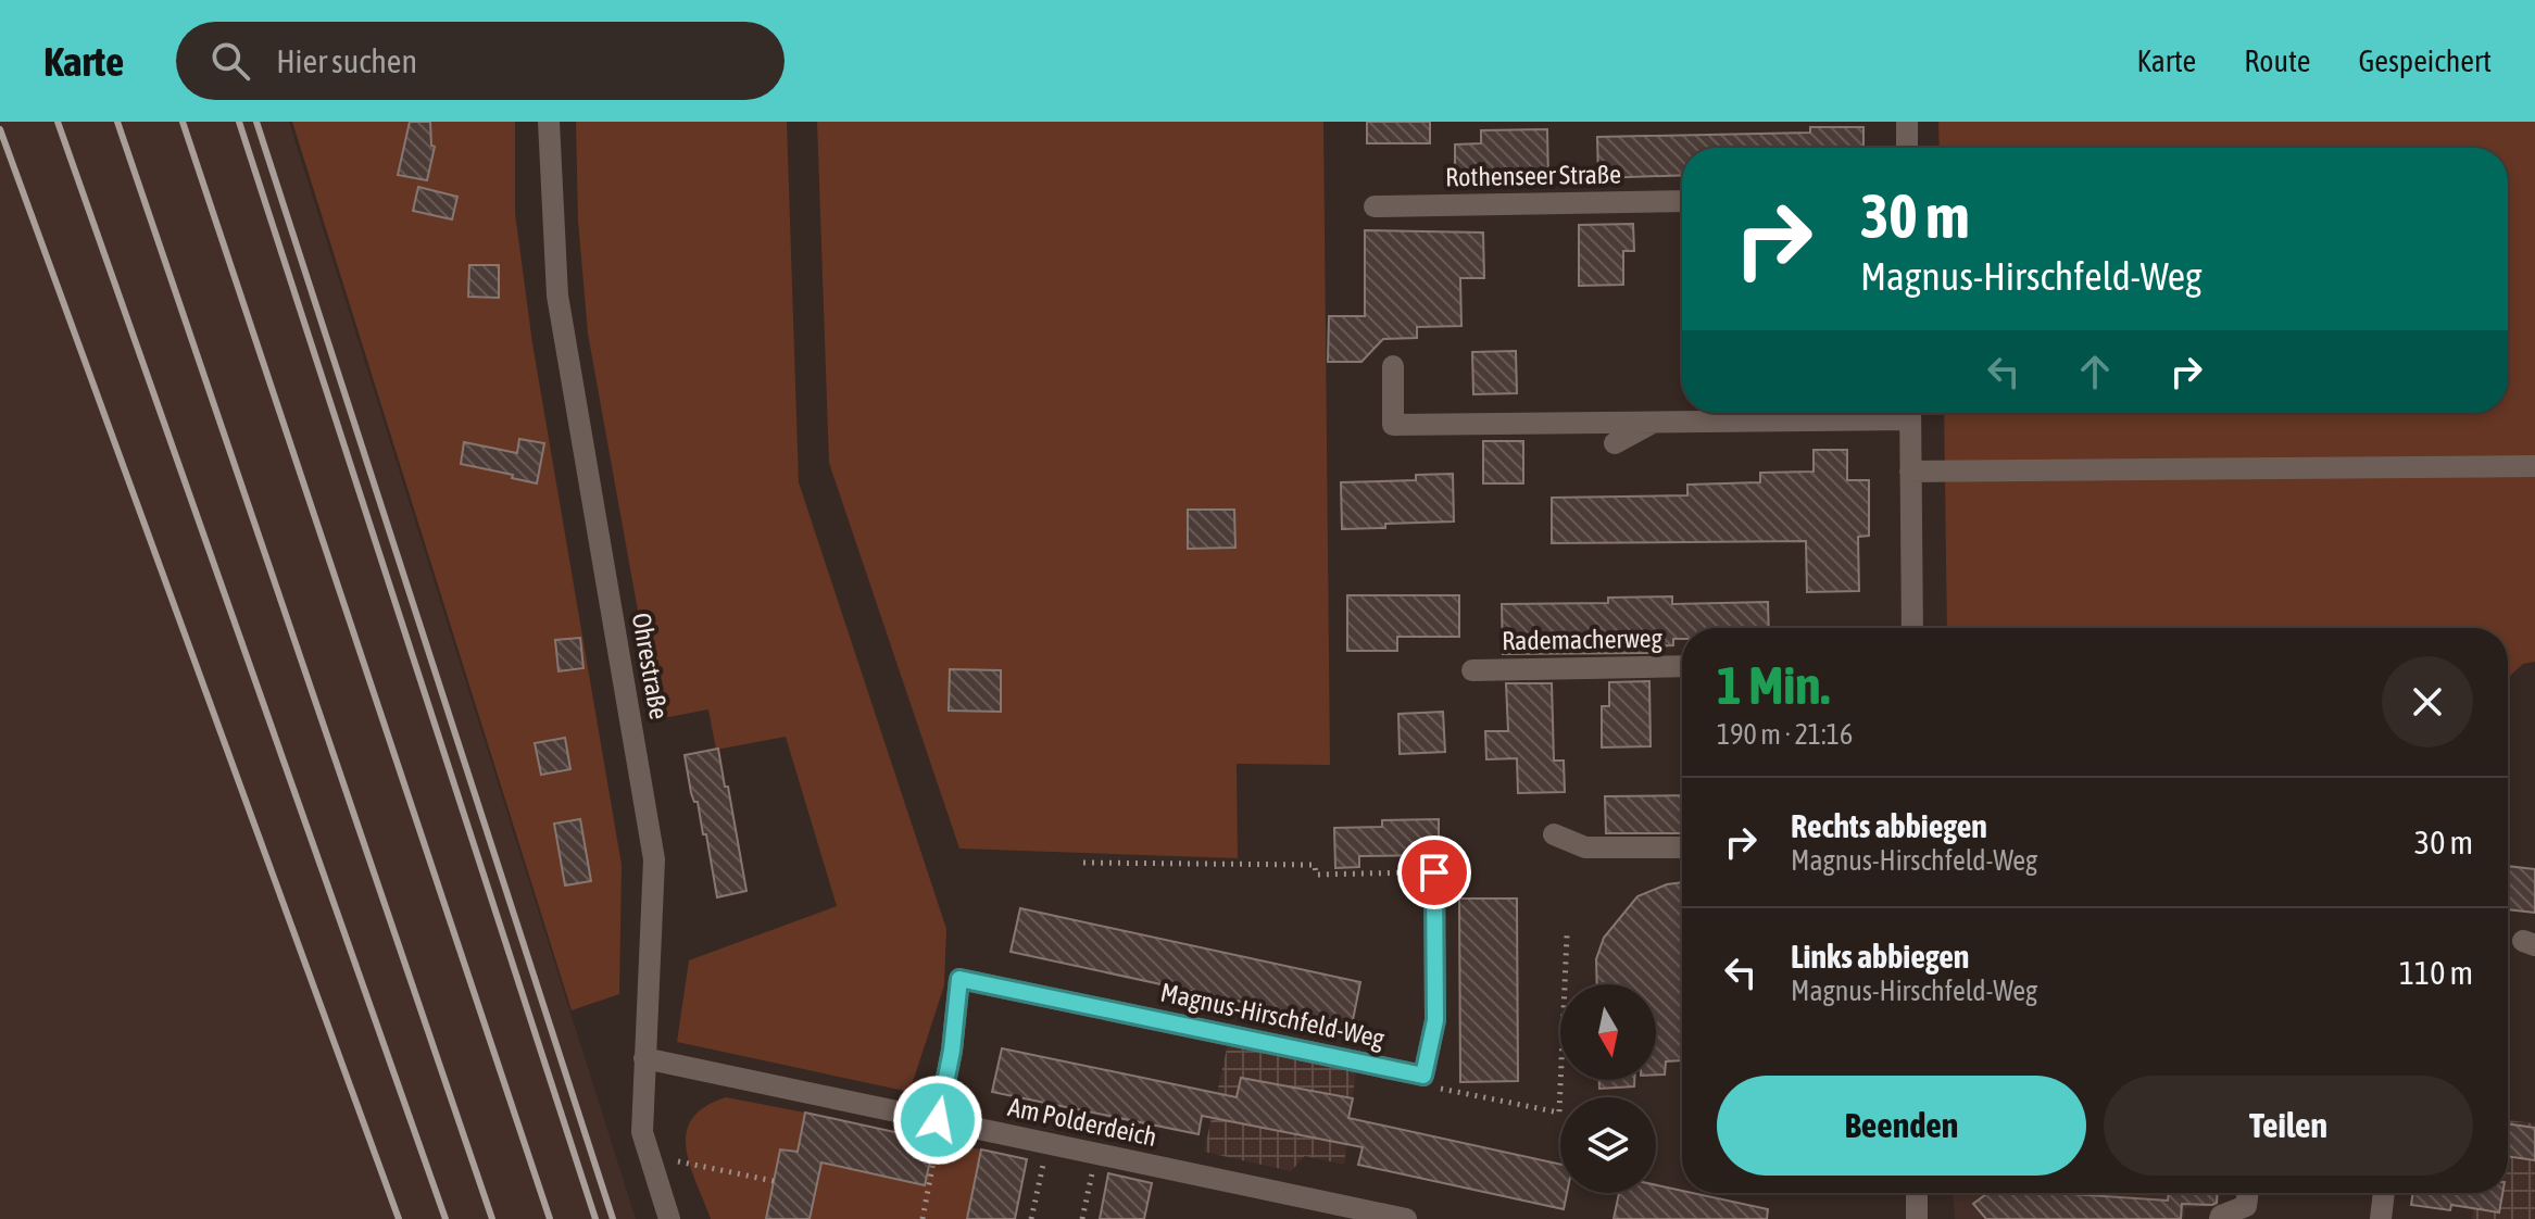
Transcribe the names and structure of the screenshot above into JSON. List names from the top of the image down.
{
  "streets": {
    "street": [
      "Rothenseer Straße",
      "Rademacherweg",
      "Ohrestraße",
      "Magnus-Hirschfeld-Weg",
      "Am Polderdeich"
    ]
  },
  "crossings": [
    ["Ohrestraße", "Am Polderdeich"],
    ["Magnus-Hirschfeld-Weg", "Am Polderdeich"]
  ],
  "north": "bottom",
  "page": {
    "header": "Karte",
    "search": "Hier suchen",
    "nav": ["Karte", "Route", "Gespeichert"],
    "turn": ["30 m", "Magnus-Hirschfeld-Weg"],
    "heading": ["1 Min.", "190 m · 21:16"],
    "list": [
      {
        "name": "Rechts abbiegen",
        "note": "Magnus-Hirschfeld-Weg",
        "value": "30 m"
      },
      {
        "name": "Links abbiegen",
        "note": "Magnus-Hirschfeld-Weg",
        "value": "110 m"
      }
    ],
    "buttons": ["Beenden", "Teilen"]
  }
}
